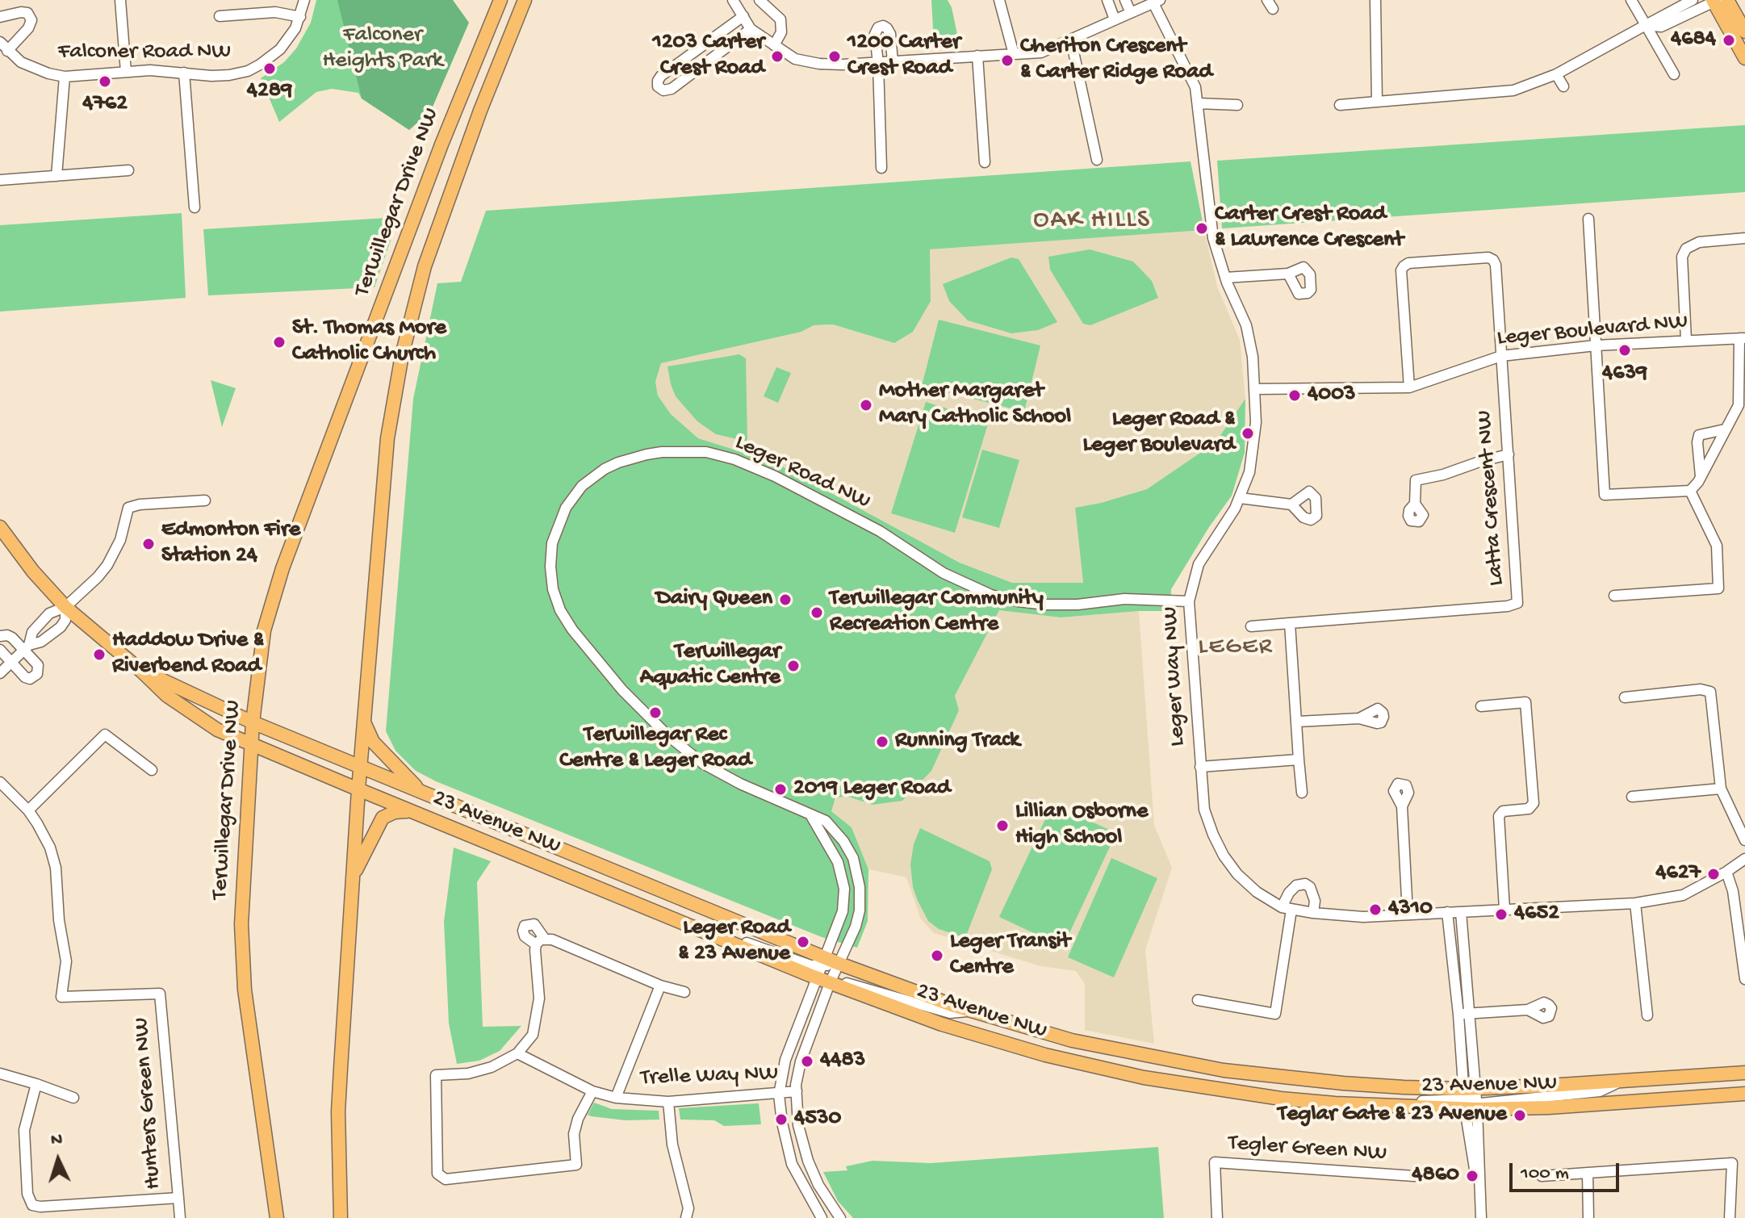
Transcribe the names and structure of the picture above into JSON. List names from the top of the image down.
{
  "streets": {
    "main road": ["Terwillegar Drive NW", "23 Avenue NW"],
    "street": [
      "Falconer Road NW",
      "Leger Boulevard NW",
      "Leger Road NW",
      "Latta Crescent NW",
      "Leger Way NW",
      "Trelle Way NW",
      "Hunters Green NW",
      "Tegler Green NW"
    ]
  },
  "crossings": [
    ["Terwillegar Drive NW", "23 Avenue NW"],
    ["Leger Boulevard NW", "Latta Crescent NW"],
    ["Leger Boulevard NW", "Leger Way NW"],
    ["Leger Road NW", "Leger Way NW"],
    ["Leger Road NW", "23 Avenue NW"],
    ["Leger Road NW", "Trelle Way NW"]
  ],
  "districts": ["OAK HILLS", "LEGER"],
  "parks": ["Falconer Heights Park"],
  "places": [
    "4684",
    "1203 Carter Crest Road",
    "1200 Carter Crest Road",
    "Cheriton Crescent & Carter Ridge Road",
    "4289",
    "4762",
    "Carter Crest Road & Lawrence Crescent",
    "St. Thomas More Catholic Church",
    "4639",
    "4003",
    "Mother Margaret Mary Catholic School",
    "Leger Road & Leger Boulevard",
    "Edmonton Fire Station 24",
    "Dairy Queen",
    "Terwillegar Community Recreation Centre",
    "Haddow Drive & Riverbend Road",
    "Terwillegar Aquatic Centre",
    "Terwillegar Rec Centre & Leger Road",
    "Running Track",
    "2019 Leger Road",
    "Lillian Osborne High School",
    "4627",
    "4310",
    "4652",
    "Leger Road & 23 Avenue",
    "Leger Transit Centre",
    "4483",
    "Teglar Gate & 23 Avenue",
    "4530",
    "4860"
  ],
  "scale_bar": "100 m",
  "north": "top"
}
